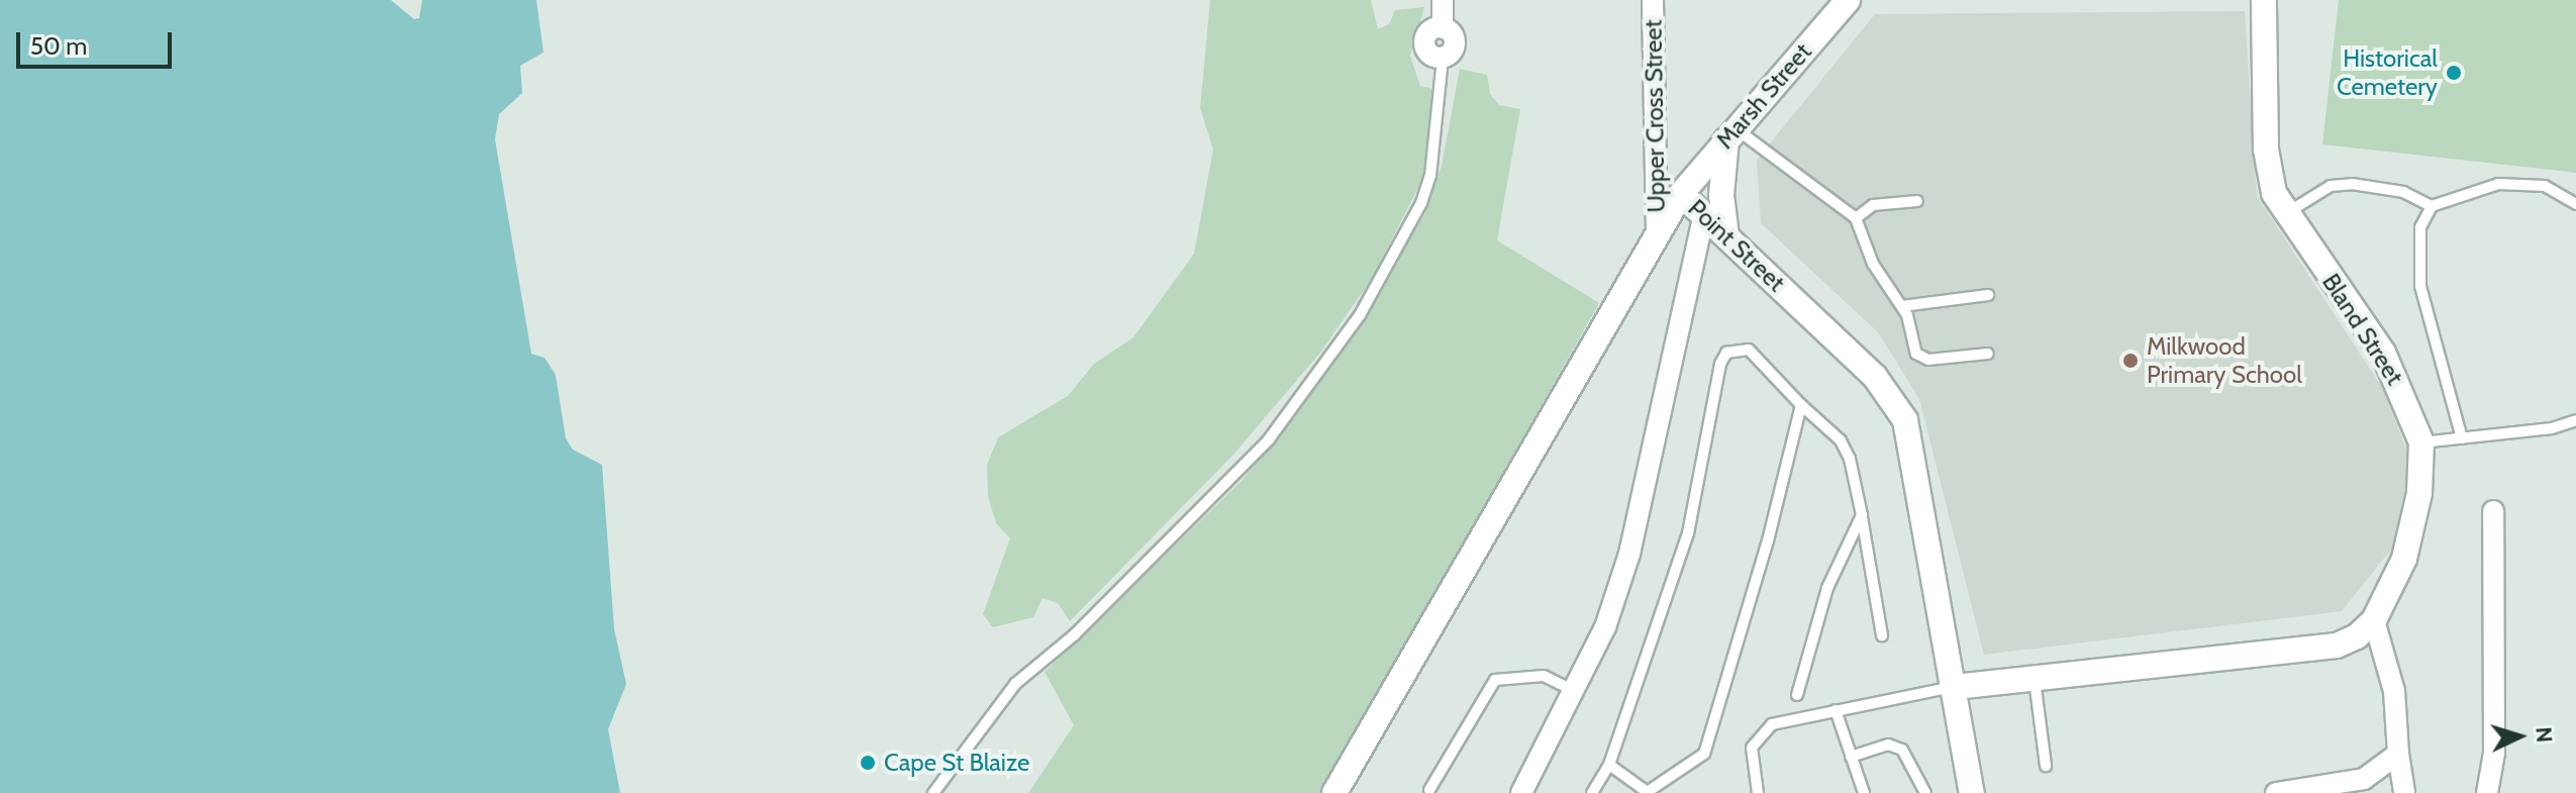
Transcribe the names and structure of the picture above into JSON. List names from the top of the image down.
{
  "streets": {
    "street": [
      "Marsh Street",
      "Upper Cross Street",
      "Point Street",
      "Bland Street"
    ]
  },
  "crossings": [
    ["Marsh Street", "Point Street"],
    ["Upper Cross Street", "Point Street"]
  ],
  "places": ["Historical Cemetery", "Milkwood Primary School", "Cape St Blaize"],
  "scale_bar": "50 m",
  "north": "right"
}
